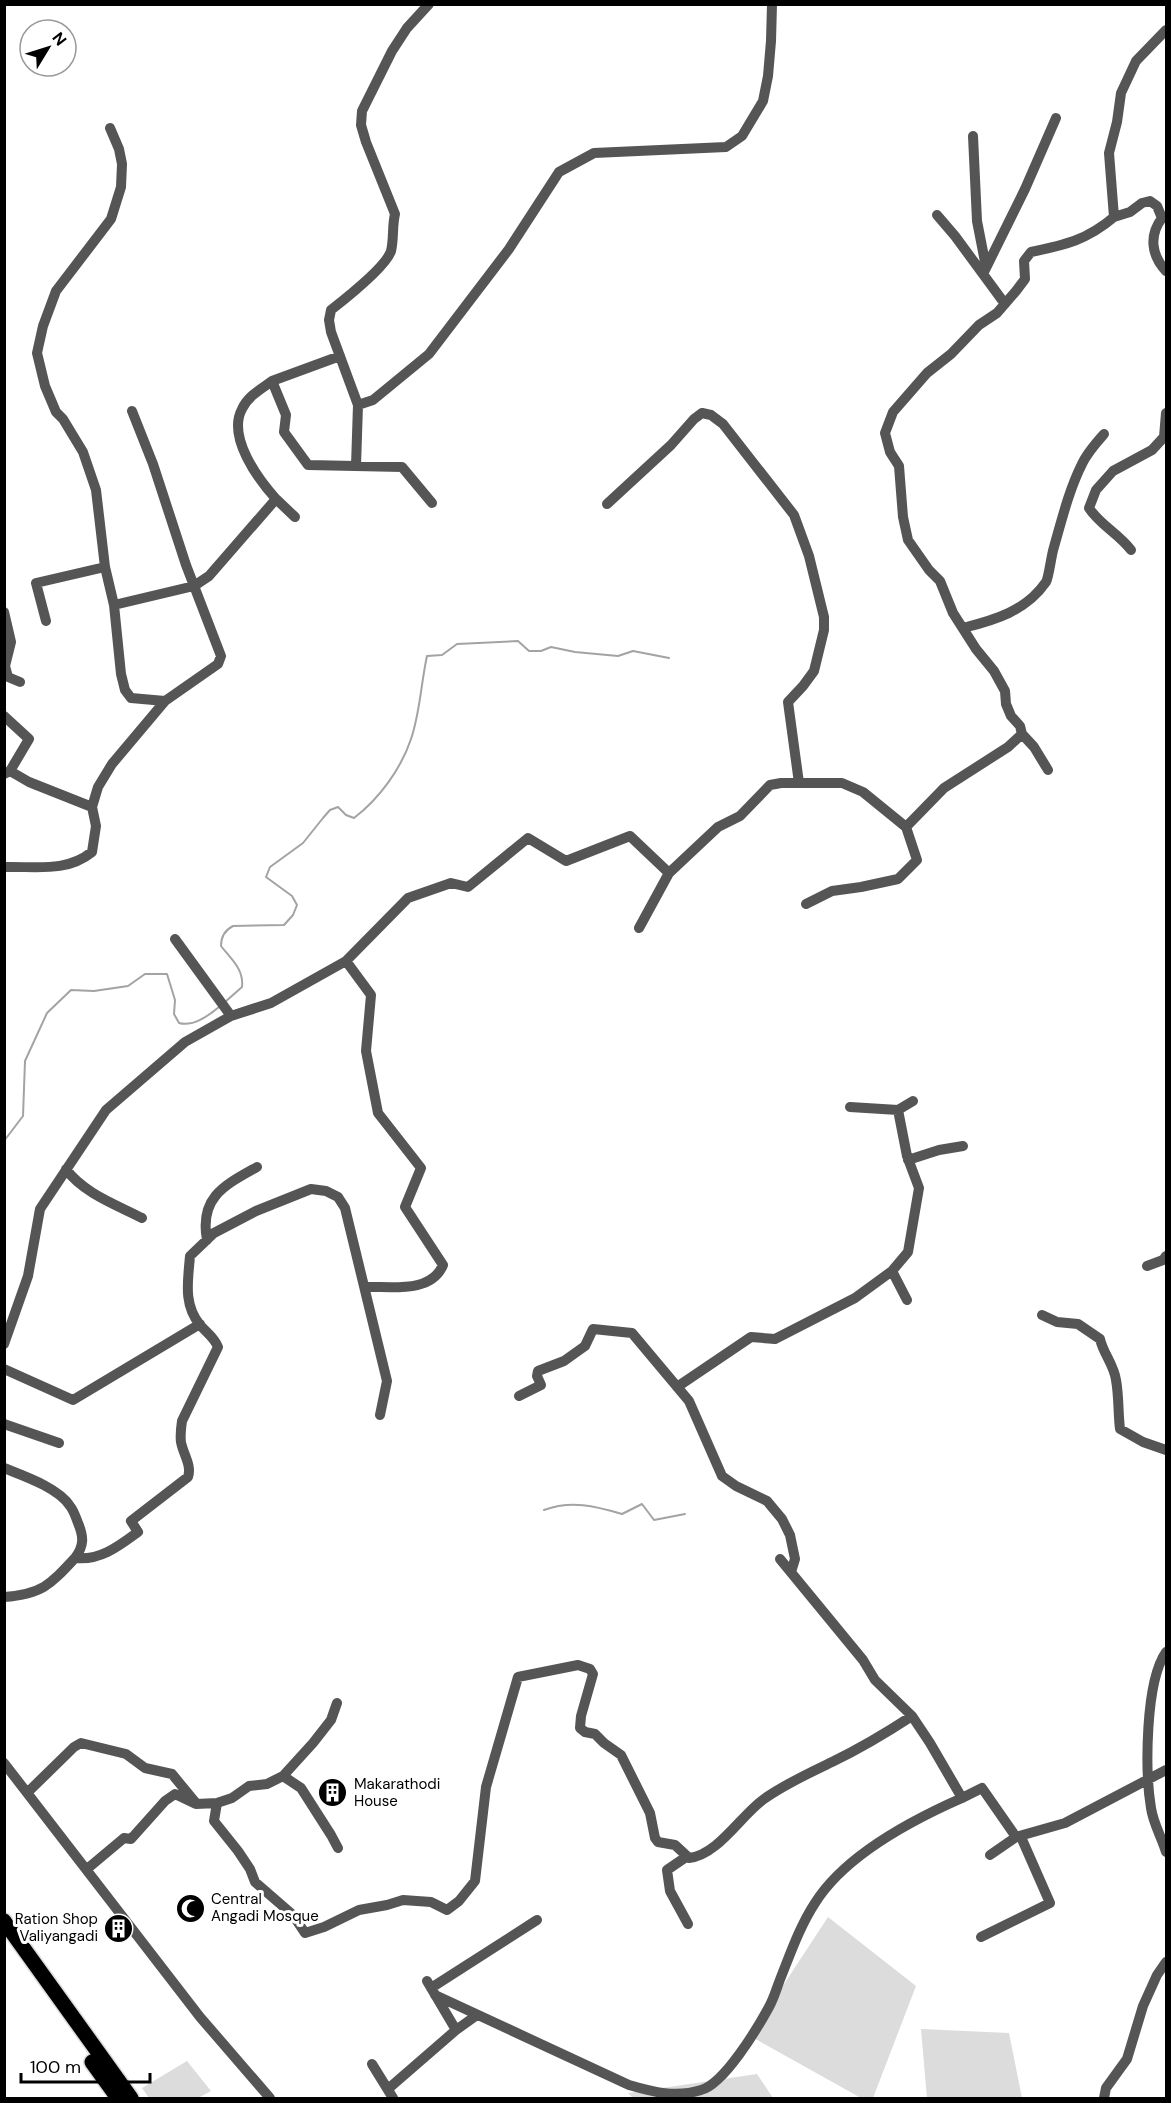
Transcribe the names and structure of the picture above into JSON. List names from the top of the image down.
{
  "places": {
    "building": ["Makarathodi House", "Ration Shop Valiyangadi"],
    "mosque": ["Central Angadi Mosque"]
  },
  "scale_bar": "100 m",
  "north": "top right"
}
